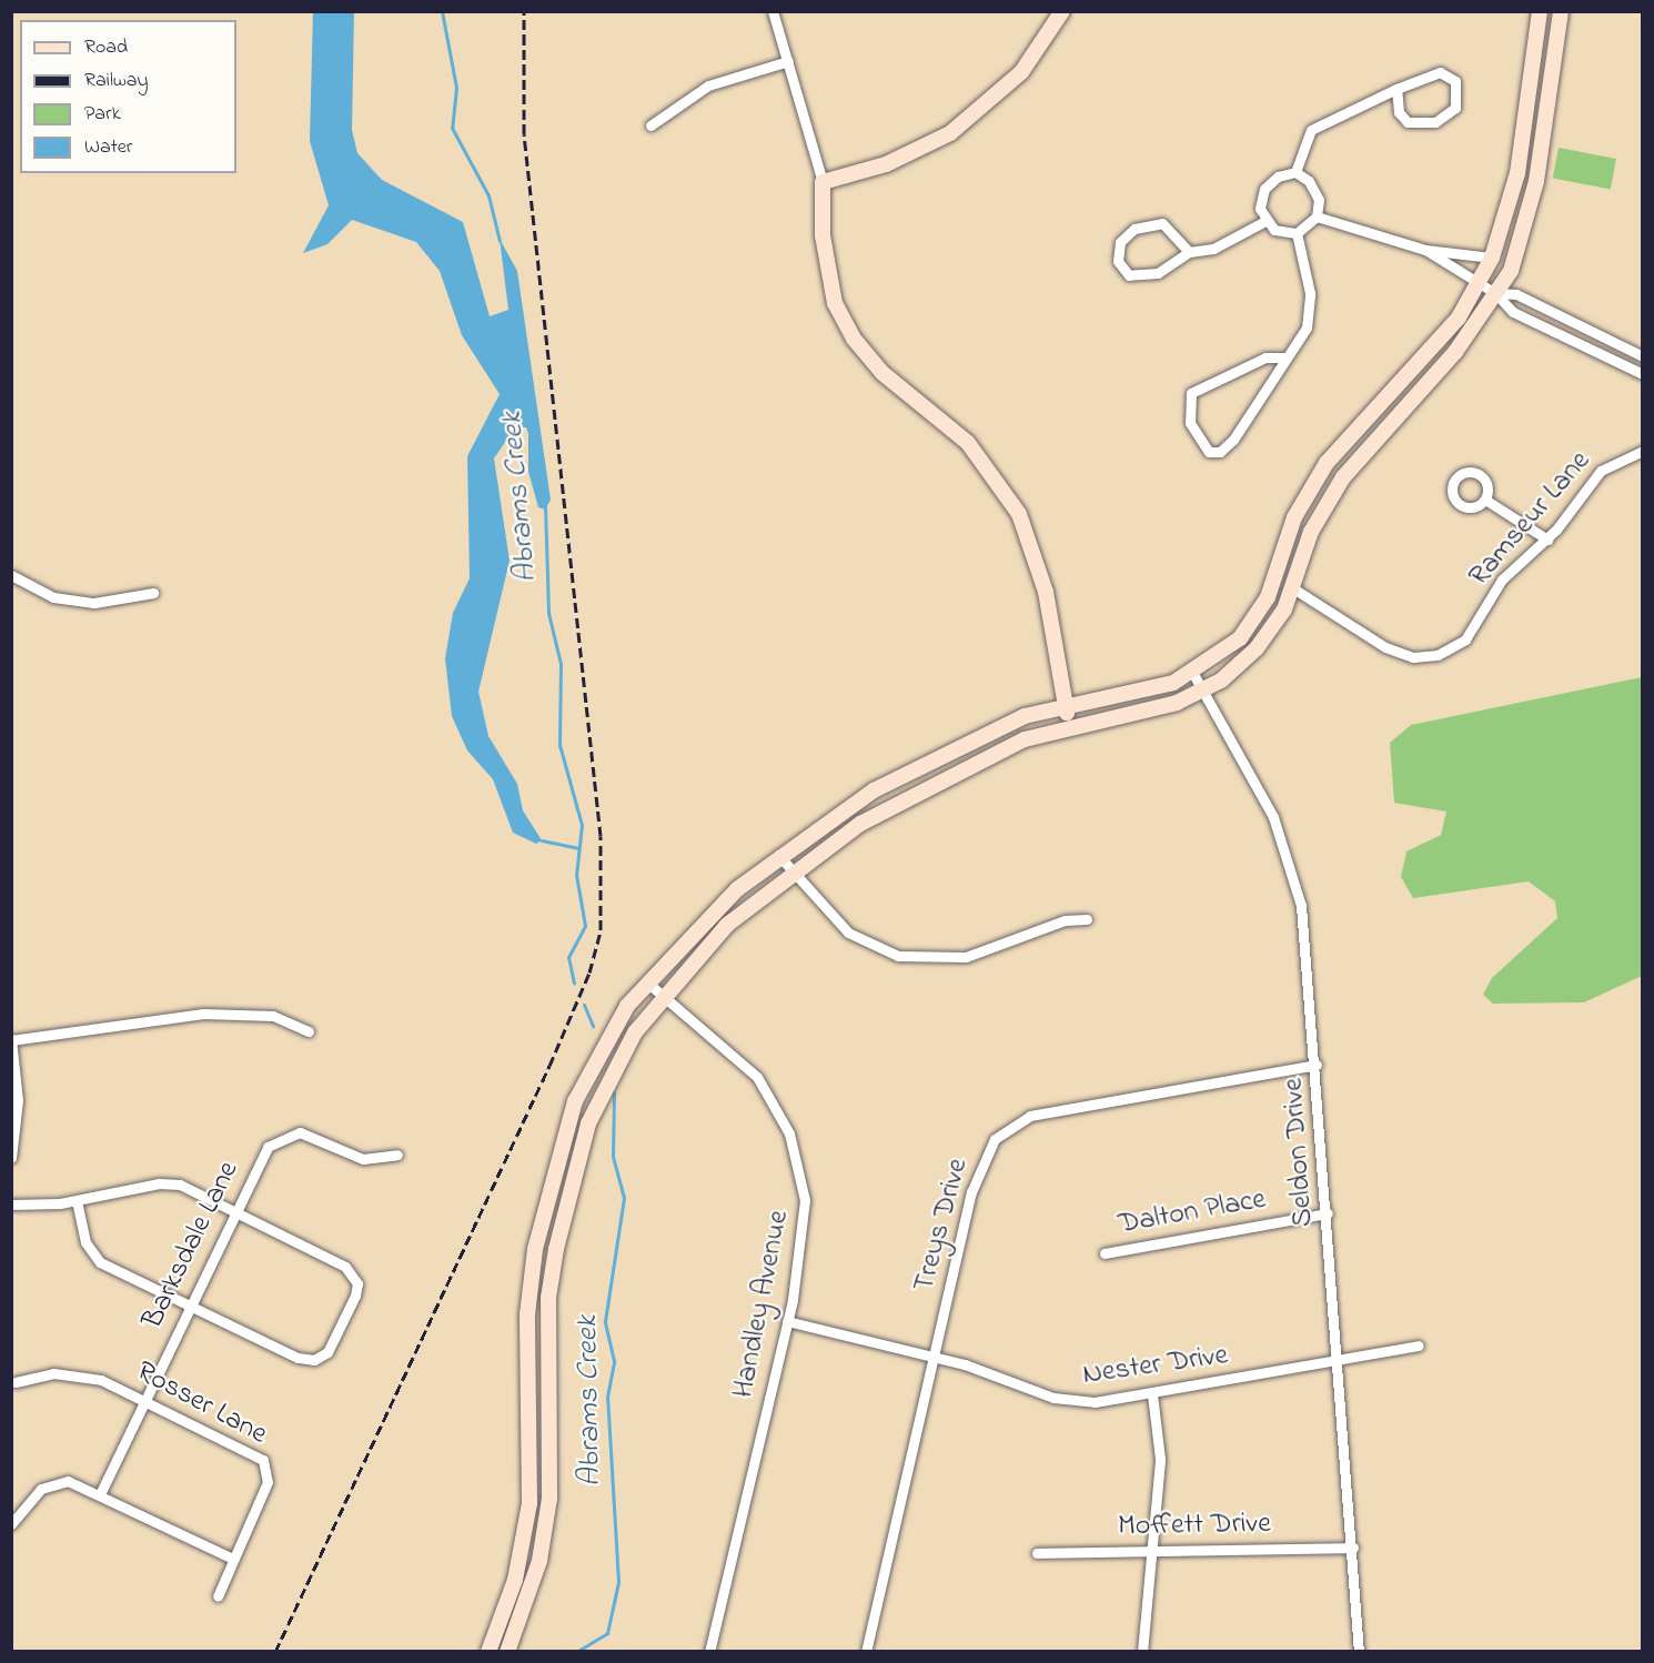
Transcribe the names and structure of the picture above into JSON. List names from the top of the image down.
{
  "streets": {
    "street": [
      "Ramseur Lane",
      "Seldon Drive",
      "Dalton Place",
      "Treys Drive",
      "Barksdale Lane",
      "Handley Avenue",
      "Nester Drive",
      "Rosser Lane",
      "Moffett Drive"
    ]
  },
  "crossings": [
    ["Seldon Drive", "Dalton Place"],
    ["Seldon Drive", "Treys Drive"],
    ["Seldon Drive", "Nester Drive"],
    ["Seldon Drive", "Moffett Drive"],
    ["Treys Drive", "Nester Drive"],
    ["Barksdale Lane", "Rosser Lane"],
    ["Handley Avenue", "Nester Drive"]
  ],
  "water": ["Abrams Creek"],
  "legend": [
    "Road",
    "Railway",
    "Park",
    "Water"
  ]
}
